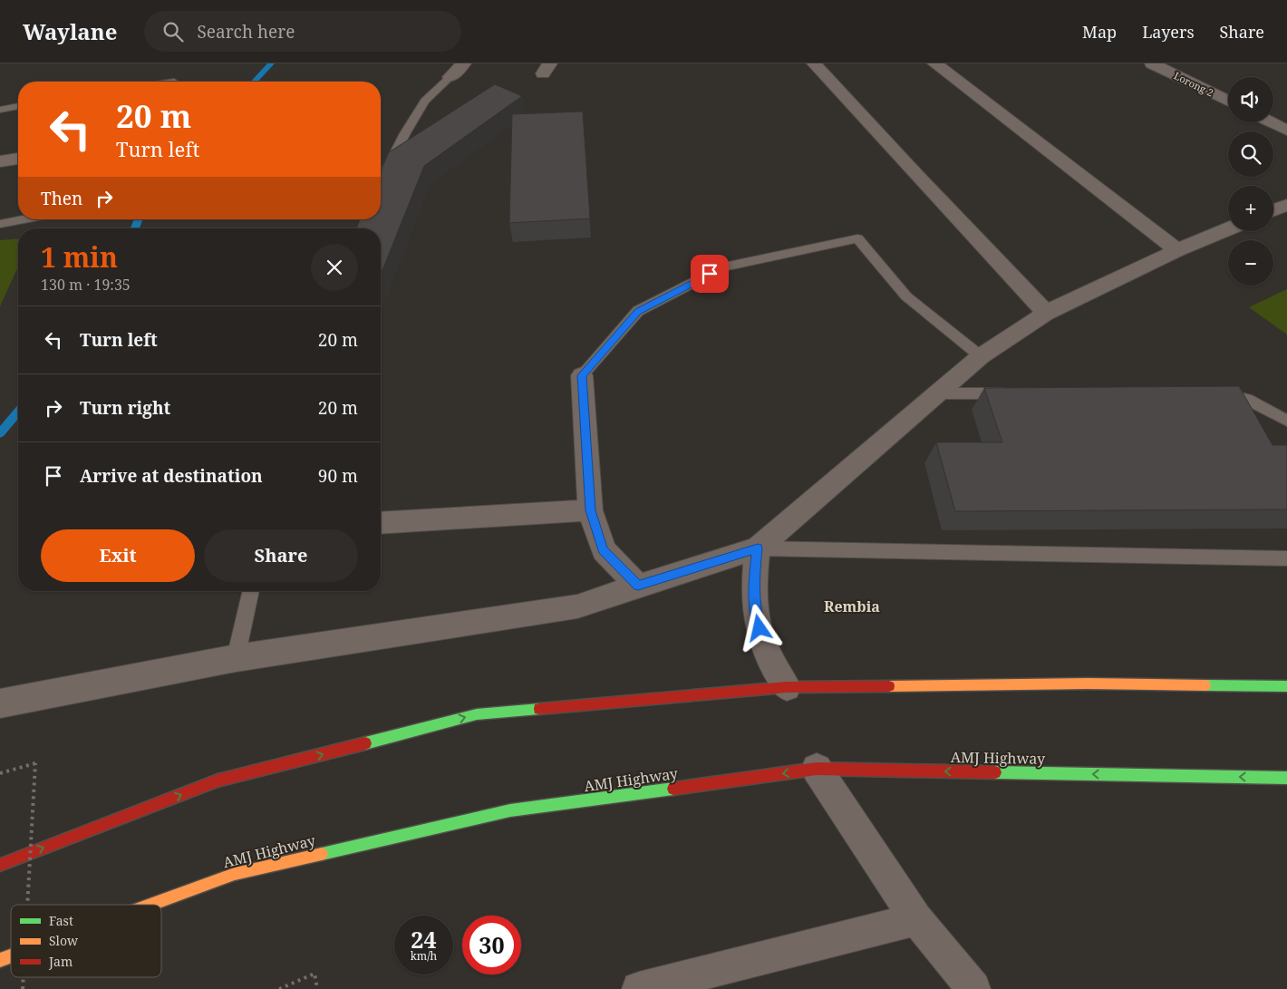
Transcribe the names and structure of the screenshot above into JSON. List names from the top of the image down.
{
  "streets": {
    "highway": ["AMJ Highway"],
    "street": ["Lorong 2"]
  },
  "districts": ["Rembia"],
  "legend": ["Fast", "Slow", "Jam"],
  "page": {
    "header": "Waylane",
    "search": "Search here",
    "nav": ["Map", "Layers", "Share"],
    "map_buttons": ["+", "−"],
    "turn": ["20 m", "Turn left"],
    "then": "Then",
    "heading": ["1 min", "130 m · 19:35"],
    "list": [
      {
        "name": "Turn left",
        "value": "20 m"
      },
      {
        "name": "Turn right",
        "value": "20 m"
      },
      {
        "name": "Arrive at destination",
        "value": "90 m"
      }
    ],
    "buttons": ["Exit", "Share"],
    "speed": "24 km/h",
    "limit": "30"
  }
}
